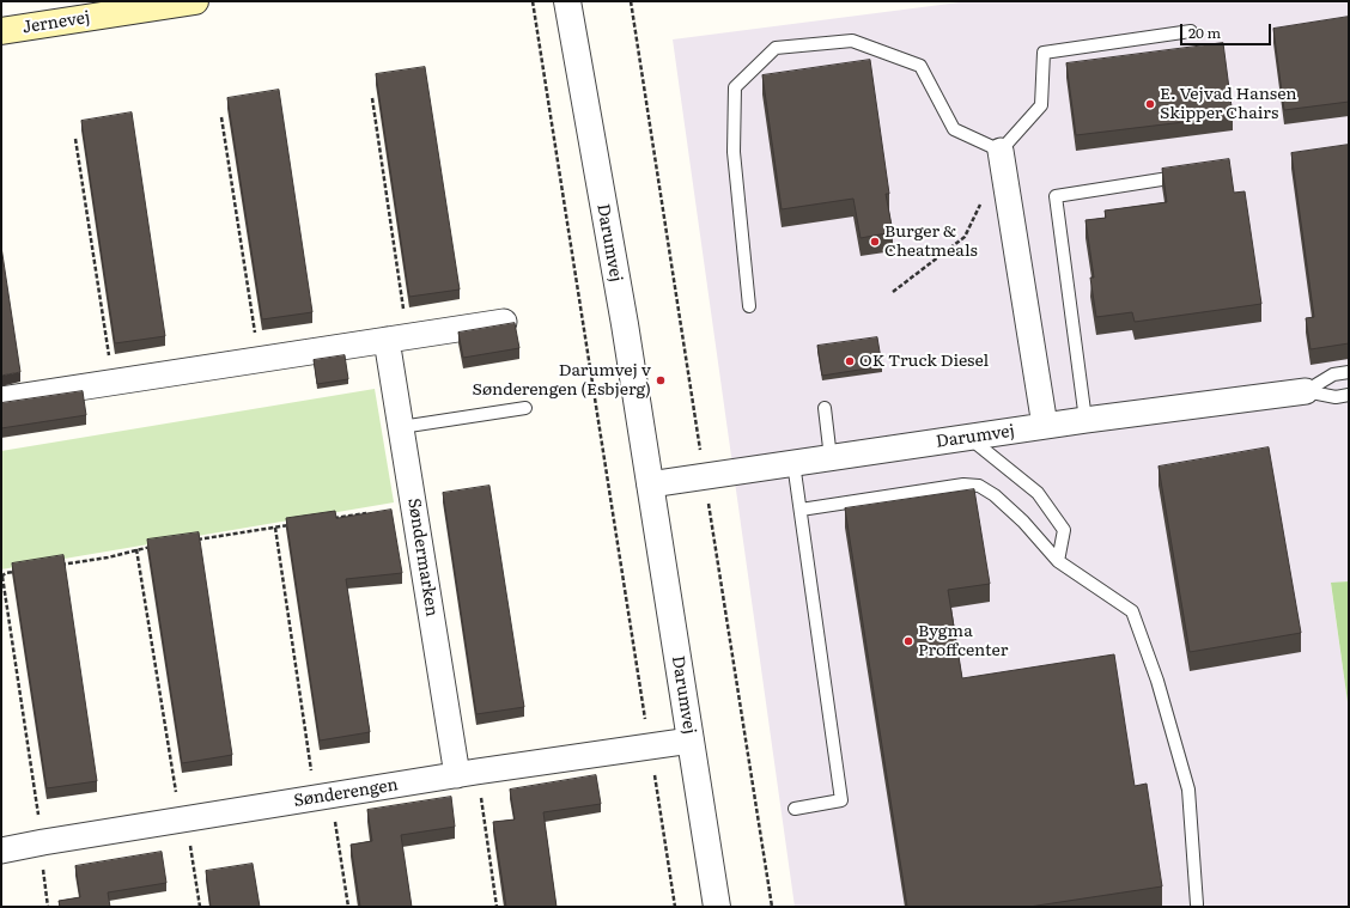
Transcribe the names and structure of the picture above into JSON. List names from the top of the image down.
{
  "streets": {
    "main road": ["Jernevej"],
    "street": ["Darumvej", "Søndermarken", "Sønderengen"]
  },
  "crossings": [
    ["Darumvej", "Sønderengen"],
    ["Søndermarken", "Sønderengen"]
  ],
  "places": [
    "E. Vejvad Hansen Skipper Chairs",
    "Burger & Cheatmeals",
    "OK Truck Diesel",
    "Darumvej v Sønderengen (Esbjerg)",
    "Bygma Proffcenter"
  ],
  "scale_bar": "20 m"
}
